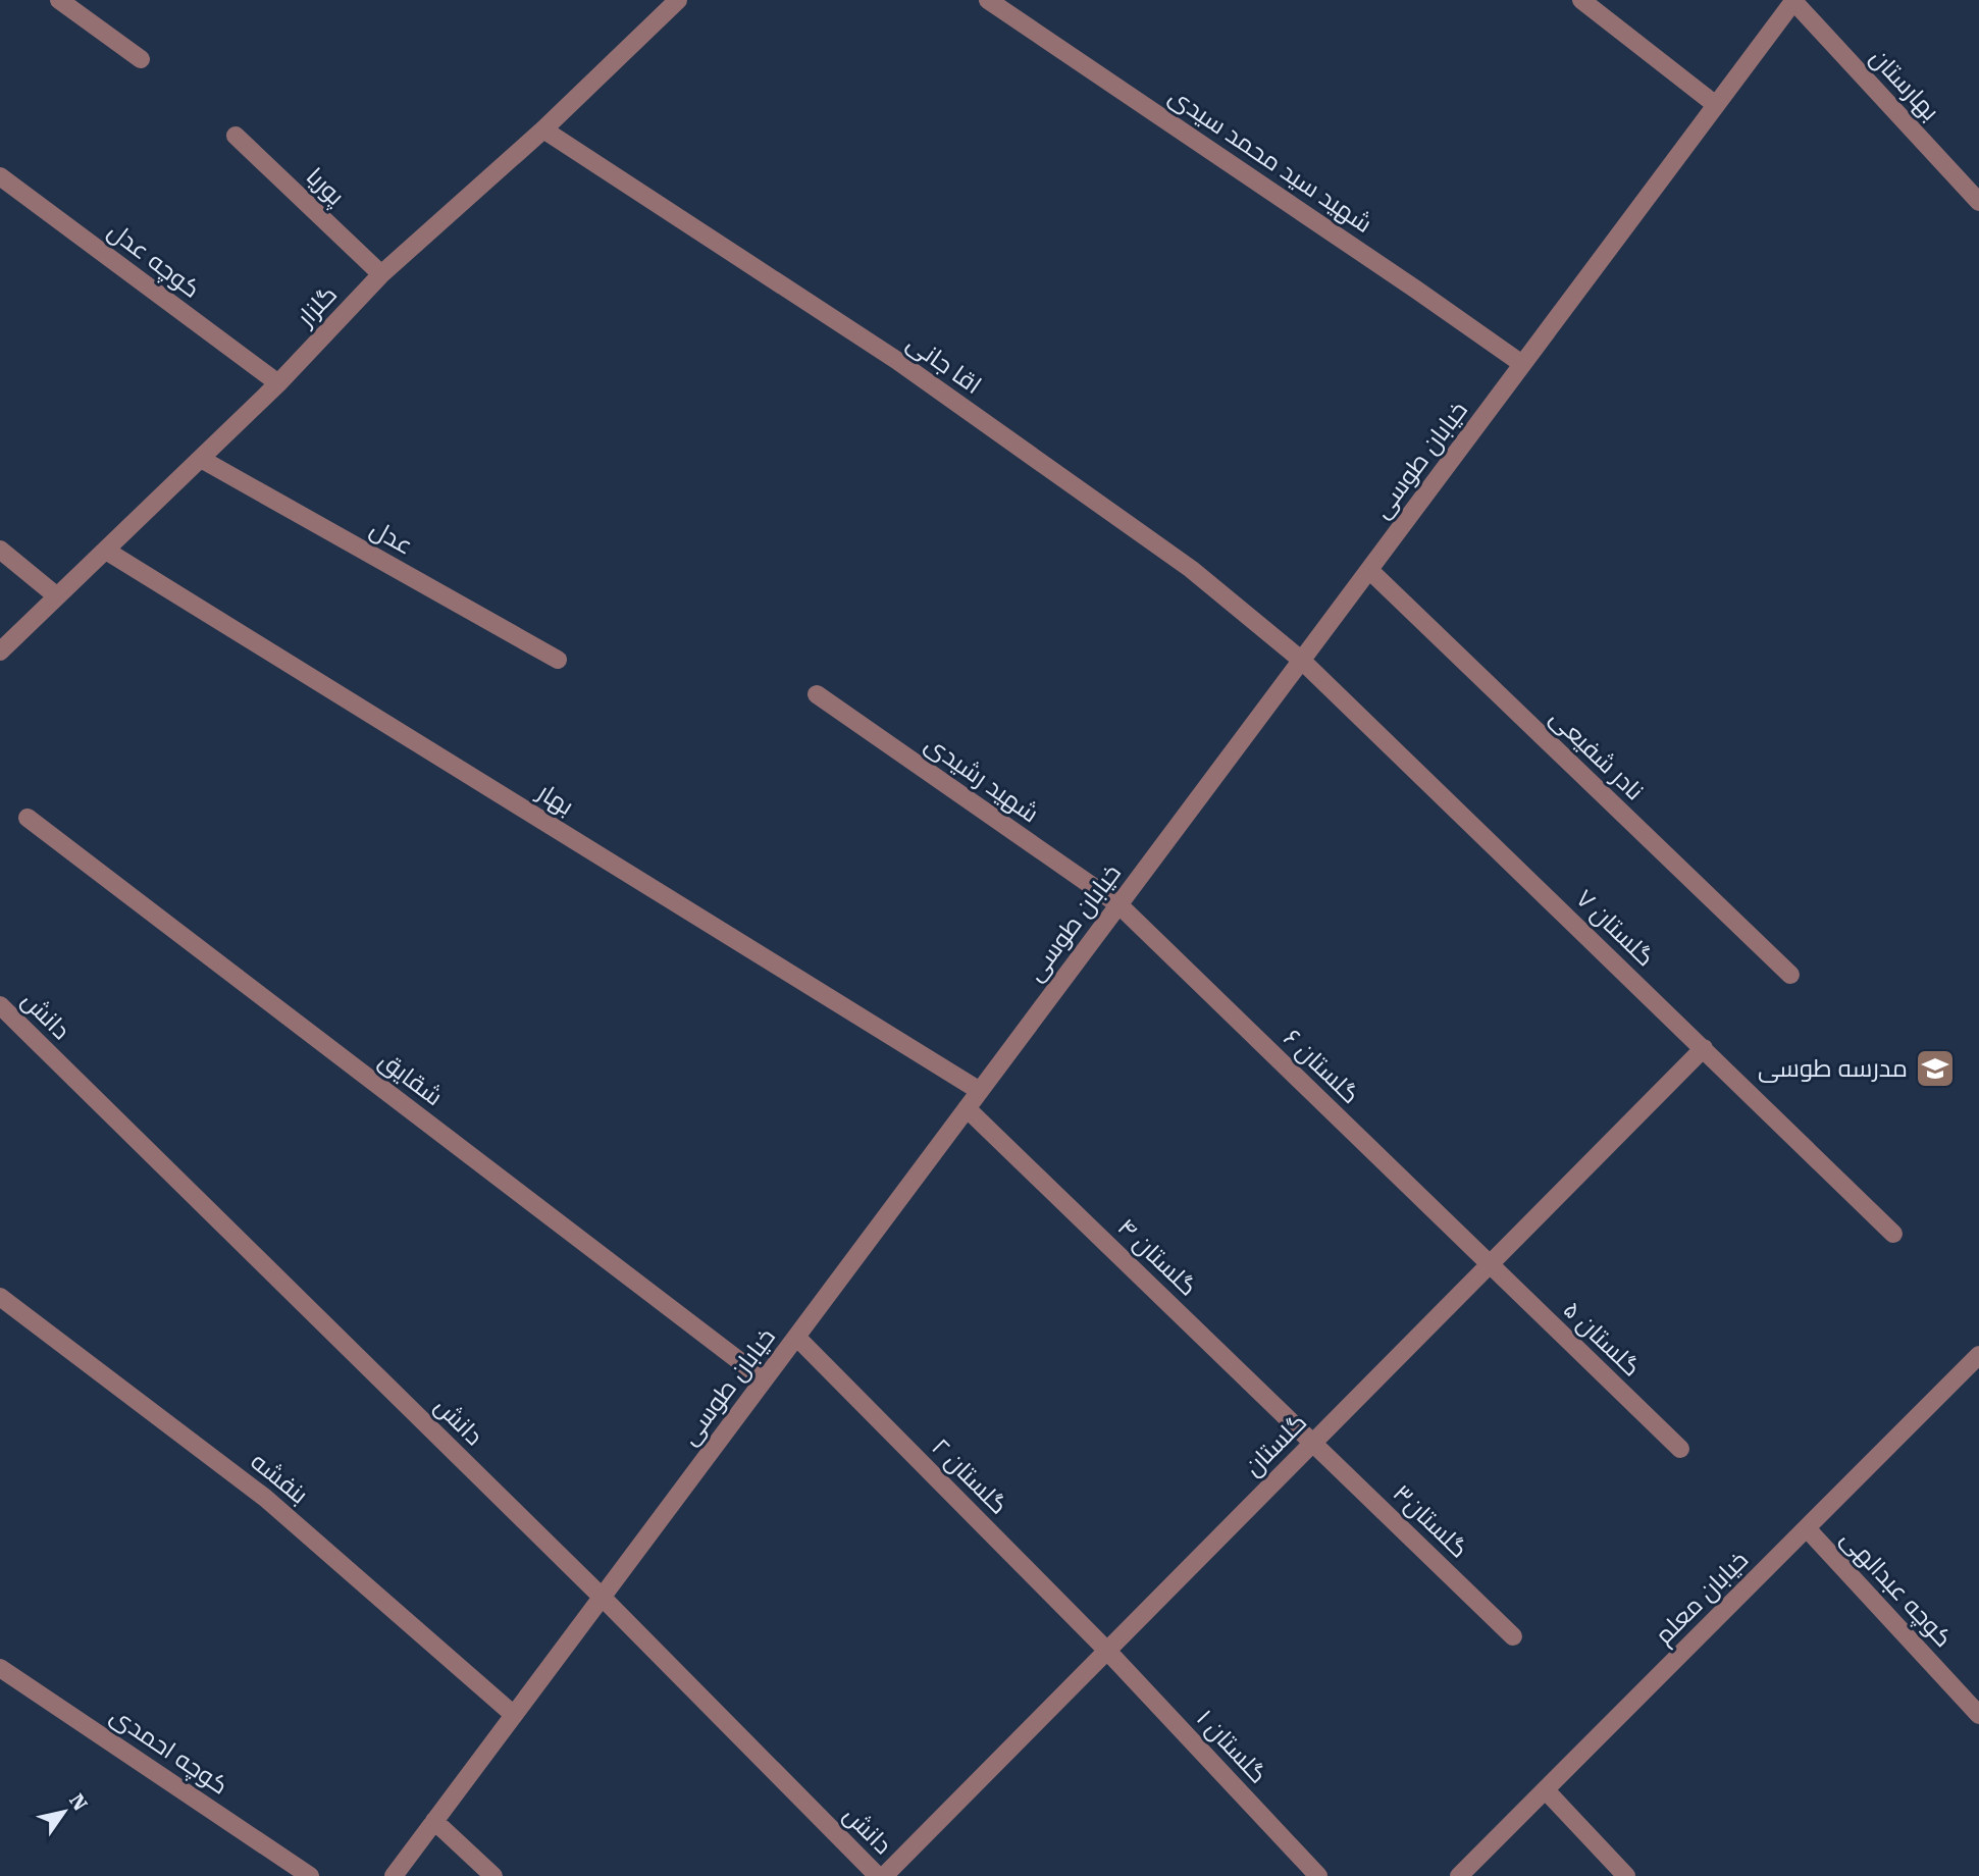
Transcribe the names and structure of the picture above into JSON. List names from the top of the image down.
{
  "streets": {
    "street": [
      "بهارستان",
      "شهید سید محمد سیدی",
      "پوریا",
      "کوچه عدل",
      "گلزار",
      "اقا جانی",
      "خیابان طوسی",
      "عدل",
      "نادر شفیعی",
      "شهید رشیدی",
      "بهار",
      "گلستان ۷",
      "دانش",
      "گلستان ۶",
      "شقایق",
      "گلستان ۴",
      "گلستان ۵",
      "گلستان",
      "گلستان ۲",
      "بنفشه",
      "گلستان۳",
      "کوچه عبدالهی",
      "خیابان معلم",
      "گلستان ۱",
      "کوچه احمدی"
    ]
  },
  "crossings": [
    ["بهارستان", "خیابان طوسی"],
    ["شهید سید محمد سیدی", "خیابان طوسی"],
    ["پوریا", "گلزار"],
    ["کوچه عدل", "گلزار"],
    ["گلزار", "اقا جانی"],
    ["گلزار", "عدل"],
    ["گلزار", "بهار"],
    ["اقا جانی", "خیابان طوسی"],
    ["اقا جانی", "گلستان ۷"],
    ["خیابان طوسی", "نادر شفیعی"],
    ["خیابان طوسی", "شهید رشیدی"],
    ["خیابان طوسی", "بهار"],
    ["خیابان طوسی", "گلستان ۷"],
    ["خیابان طوسی", "دانش"],
    ["خیابان طوسی", "گلستان ۶"],
    ["خیابان طوسی", "شقایق"],
    ["خیابان طوسی", "گلستان ۴"],
    ["خیابان طوسی", "گلستان ۲"],
    ["خیابان طوسی", "بنفشه"],
    ["شهید رشیدی", "گلستان ۶"],
    ["گلستان ۷", "گلستان"],
    ["گلستان ۶", "گلستان ۵"],
    ["گلستان ۶", "گلستان"],
    ["گلستان ۴", "گلستان"],
    ["گلستان ۴", "گلستان۳"],
    ["گلستان ۵", "گلستان"],
    ["گلستان", "گلستان ۲"],
    ["گلستان", "گلستان۳"],
    ["گلستان", "گلستان ۱"],
    ["گلستان ۲", "گلستان ۱"],
    ["کوچه عبدالهی", "خیابان معلم"]
  ],
  "places": {
    "school or university": ["مدرسه طوسی"]
  },
  "north": "top right"
}
